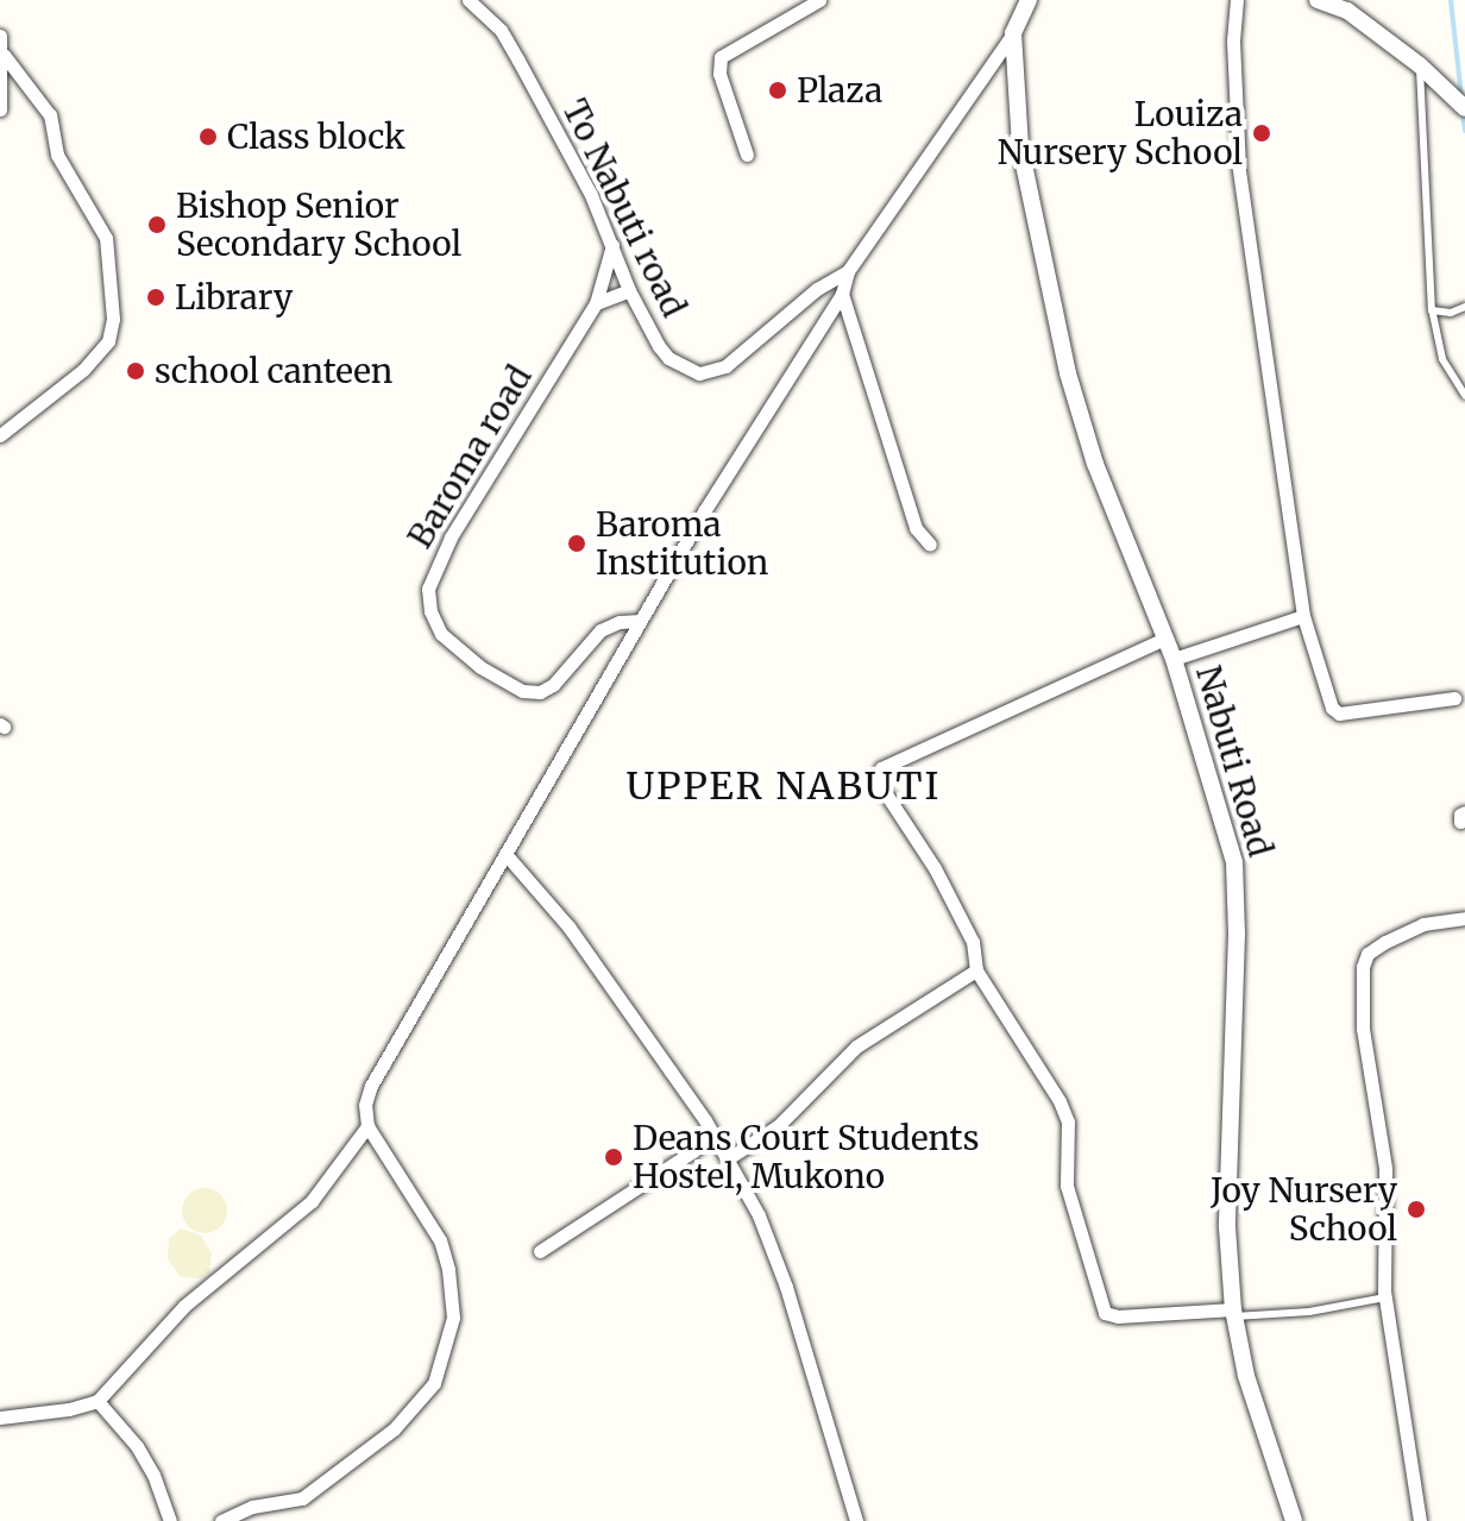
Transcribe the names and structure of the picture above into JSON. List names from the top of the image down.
{
  "streets": {
    "street": ["To Nabuti road", "Baroma road", "Nabuti Road"]
  },
  "crossings": [
    ["To Nabuti road", "Baroma road"]
  ],
  "districts": ["UPPER NABUTI"],
  "places": [
    "Plaza",
    "Louiza Nursery School",
    "Class block",
    "Bishop Senior Secondary School",
    "Library",
    "school canteen",
    "Baroma Institution",
    "Deans Court Students Hostel, Mukono",
    "Joy Nursery School"
  ]
}
